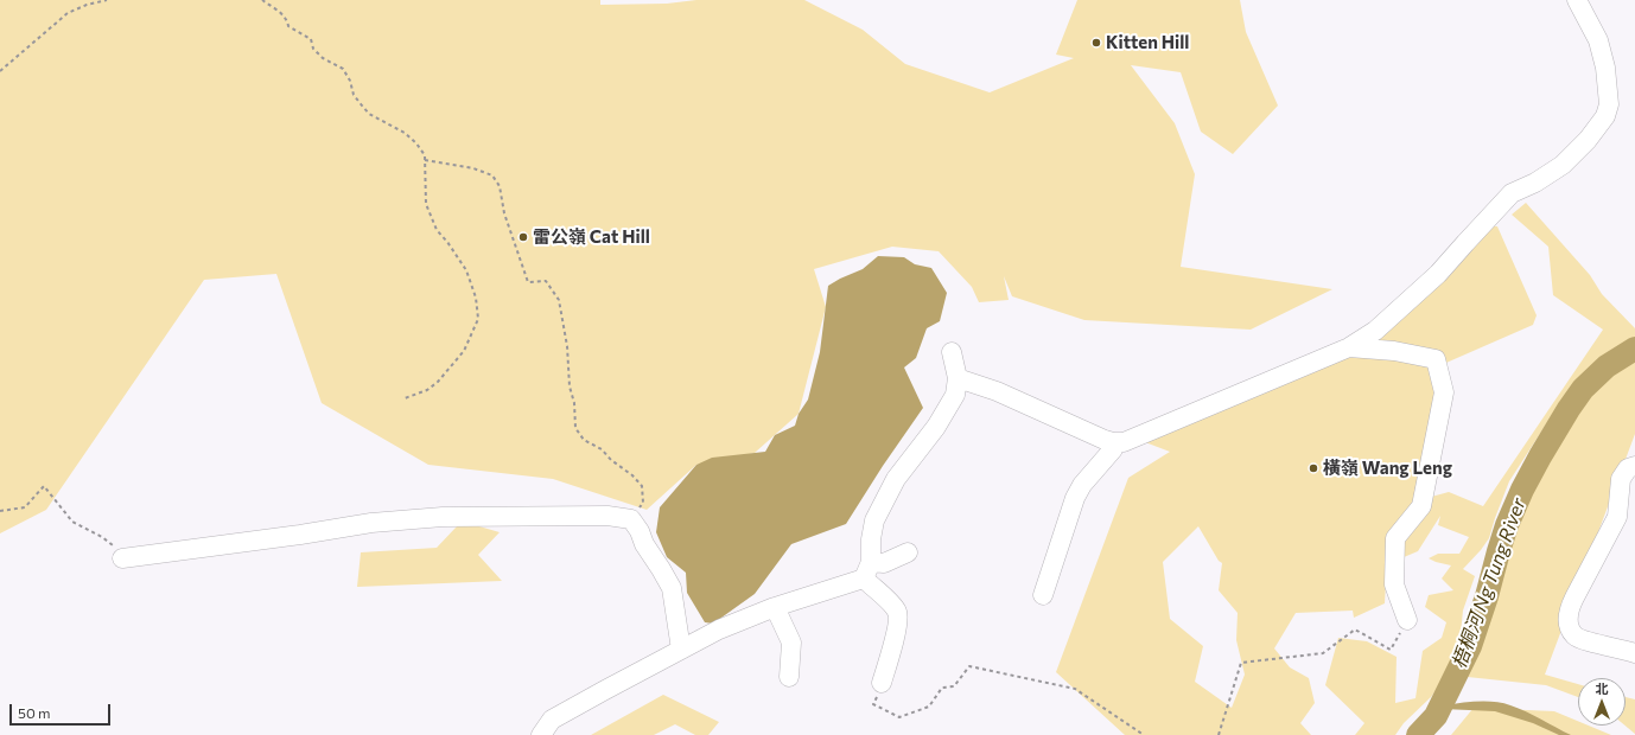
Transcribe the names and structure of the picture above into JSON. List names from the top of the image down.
{
  "water": ["梧桐河 Ng Tung River"],
  "places": ["Kitten Hill", "雷公嶺 Cat Hill", "橫嶺 Wang Leng"],
  "scale_bar": "50 m",
  "north": "top"
}
